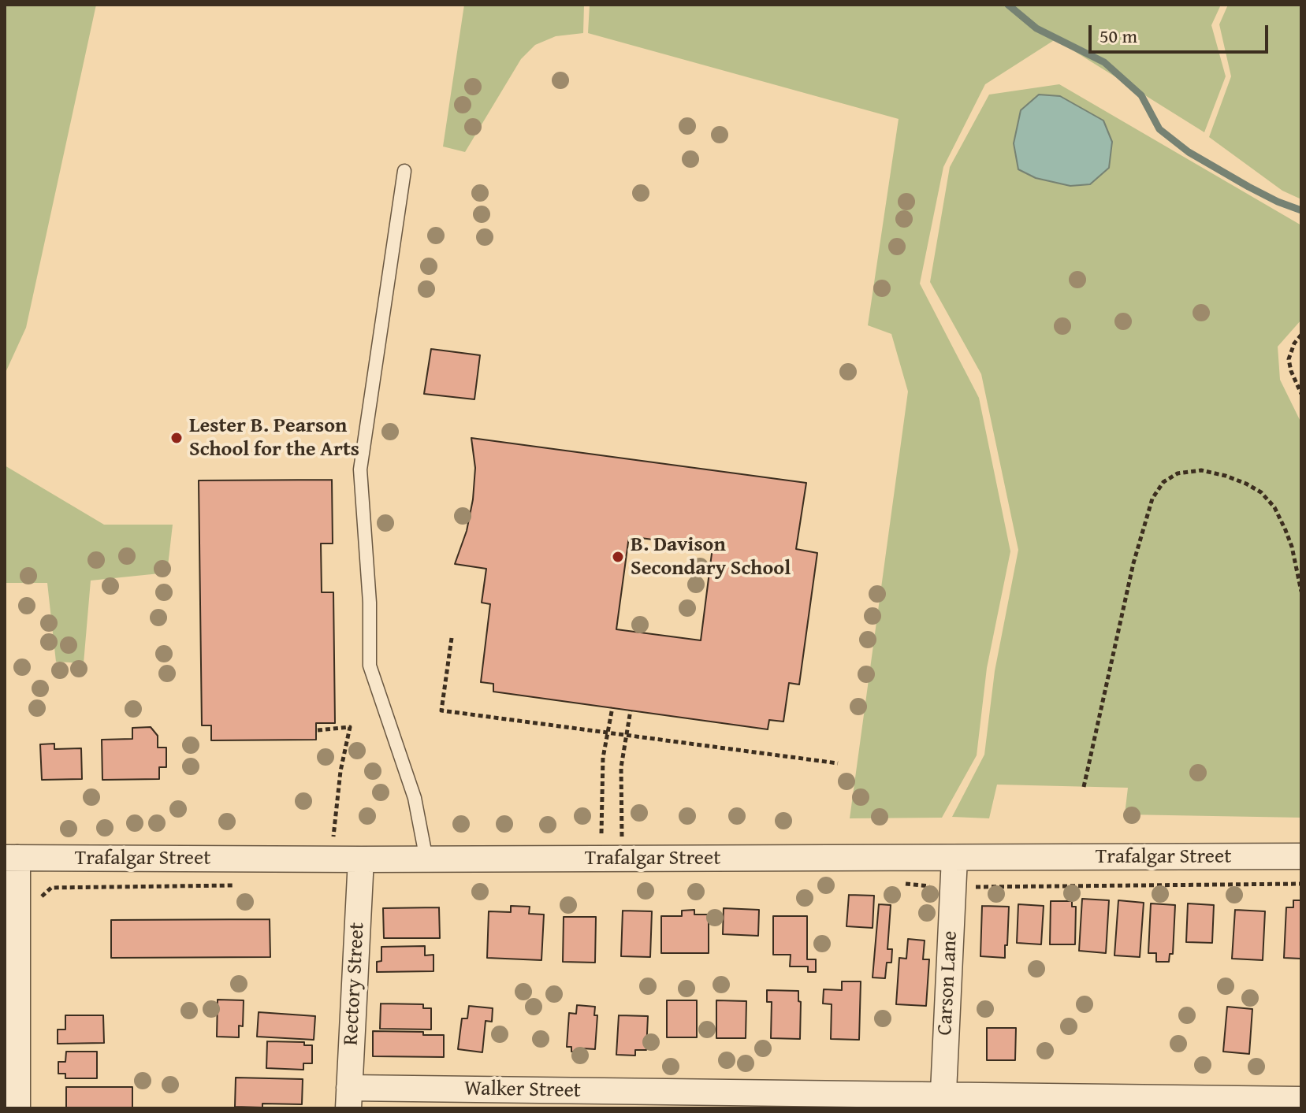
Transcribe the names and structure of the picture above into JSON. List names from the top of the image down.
{
  "streets": {
    "street": [
      "Trafalgar Street",
      "Carson Lane",
      "Rectory Street",
      "Walker Street"
    ]
  },
  "crossings": [
    ["Trafalgar Street", "Carson Lane"],
    ["Trafalgar Street", "Rectory Street"],
    ["Carson Lane", "Walker Street"],
    ["Rectory Street", "Walker Street"]
  ],
  "places": ["Lester B. Pearson School for the Arts", "B. Davison Secondary School"],
  "scale_bar": "50 m"
}
